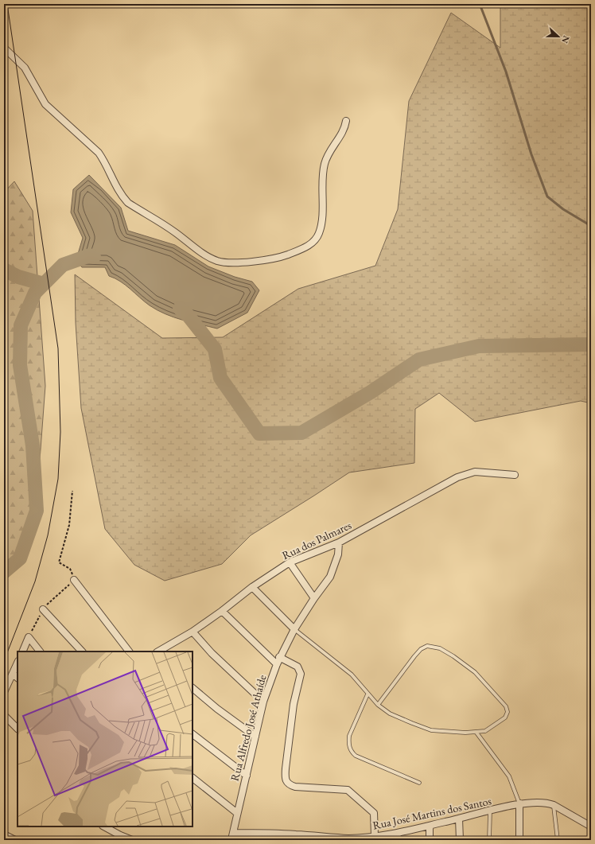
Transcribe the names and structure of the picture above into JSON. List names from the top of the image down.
{
  "streets": {
    "street": ["Rua dos Palmares", "Rua Alfredo José Athaíde", "Rua José Martins dos Santos"]
  },
  "crossings": [
    ["Rua dos Palmares", "Rua Alfredo José Athaíde"],
    ["Rua Alfredo José Athaíde", "Rua José Martins dos Santos"]
  ],
  "north": "right"
}
